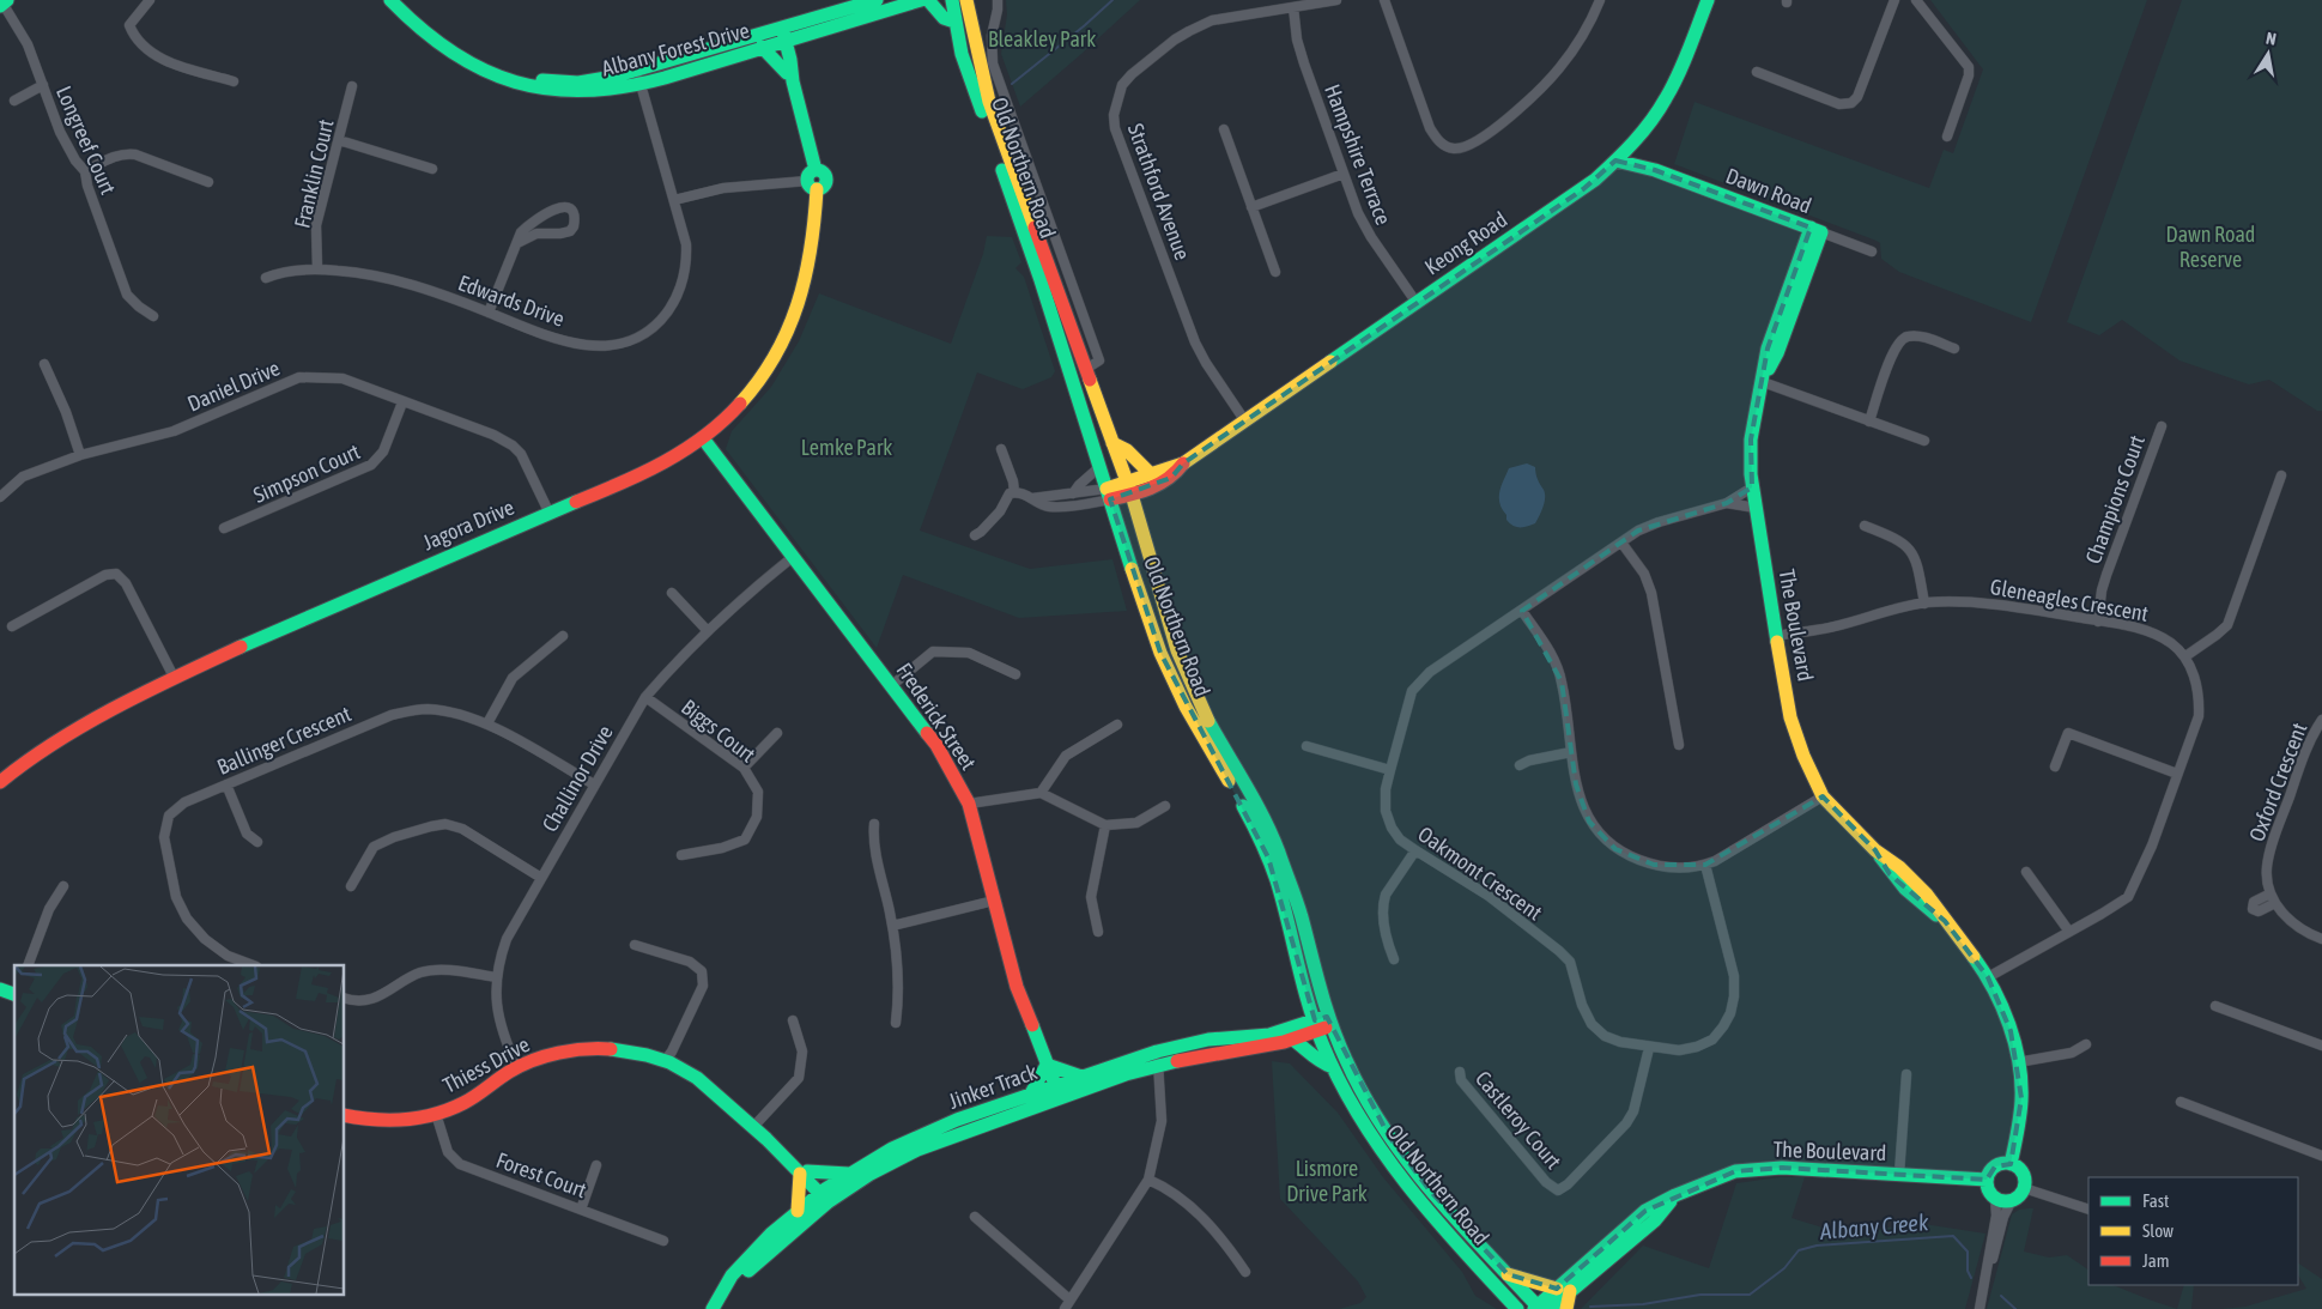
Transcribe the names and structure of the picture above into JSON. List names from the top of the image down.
{
  "streets": {
    "main road": [
      "Albany Forest Drive",
      "Old Northern Road",
      "Dawn Road",
      "Keong Road",
      "Jagora Drive",
      "The Boulevard",
      "Frederick Street",
      "Thiess Drive",
      "Jinker Track"
    ],
    "street": [
      "Longreef Court",
      "Hampshire Terrace",
      "Franklin Court",
      "Strathford Avenue",
      "Edwards Drive",
      "Daniel Drive",
      "Simpson Court",
      "Champions Court",
      "Gleneagles Crescent",
      "Biggs Court",
      "Ballinger Crescent",
      "Challinor Drive",
      "Oxford Crescent",
      "Oakmont Crescent",
      "Castleroy Court",
      "Forest Court"
    ]
  },
  "crossings": [
    ["Albany Forest Drive", "Edwards Drive"],
    ["Hampshire Terrace", "Strathford Avenue"],
    ["Hampshire Terrace", "Keong Road"],
    ["Old Northern Road", "Keong Road"],
    ["Old Northern Road", "The Boulevard"],
    ["Old Northern Road", "Jinker Track"],
    ["Franklin Court", "Edwards Drive"],
    ["Dawn Road", "Keong Road"],
    ["Dawn Road", "The Boulevard"],
    ["Strathford Avenue", "Keong Road"],
    ["Daniel Drive", "Simpson Court"],
    ["Daniel Drive", "Jagora Drive"],
    ["Champions Court", "Gleneagles Crescent"],
    ["Jagora Drive", "Frederick Street"],
    ["Gleneagles Crescent", "The Boulevard"],
    ["The Boulevard", "Oakmont Crescent"],
    ["Frederick Street", "Challinor Drive"],
    ["Frederick Street", "Jinker Track"],
    ["Biggs Court", "Challinor Drive"],
    ["Ballinger Crescent", "Challinor Drive"],
    ["Challinor Drive", "Thiess Drive"],
    ["Oakmont Crescent", "Castleroy Court"],
    ["Thiess Drive", "Jinker Track"],
    ["Thiess Drive", "Forest Court"]
  ],
  "water": ["Albany Creek"],
  "parks": [
    "Bleakley Park",
    "Dawn Road Reserve",
    "Lemke Park",
    "Lismore Drive Park"
  ],
  "legend": ["Fast", "Slow", "Jam"],
  "north": "top"
}
